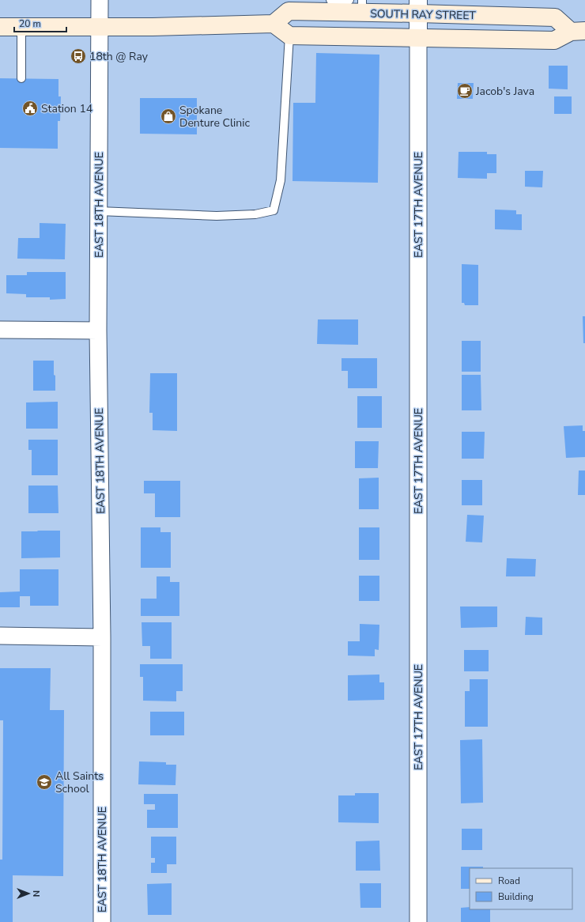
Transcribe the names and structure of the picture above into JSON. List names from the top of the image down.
{
  "streets": {
    "main road": ["SOUTH RAY STREET"],
    "street": ["EAST 18TH AVENUE", "EAST 17TH AVENUE"]
  },
  "crossings": [
    ["SOUTH RAY STREET", "EAST 17TH AVENUE"]
  ],
  "places": {
    "bus stop": ["18th @ Ray"],
    "cafe": ["Jacob's Java"],
    "public building": ["Station 14"],
    "shop": ["Spokane Denture Clinic"],
    "school or university": ["All Saints School"]
  },
  "legend": ["Road", "Building"],
  "scale_bar": "20 m",
  "north": "right"
}
